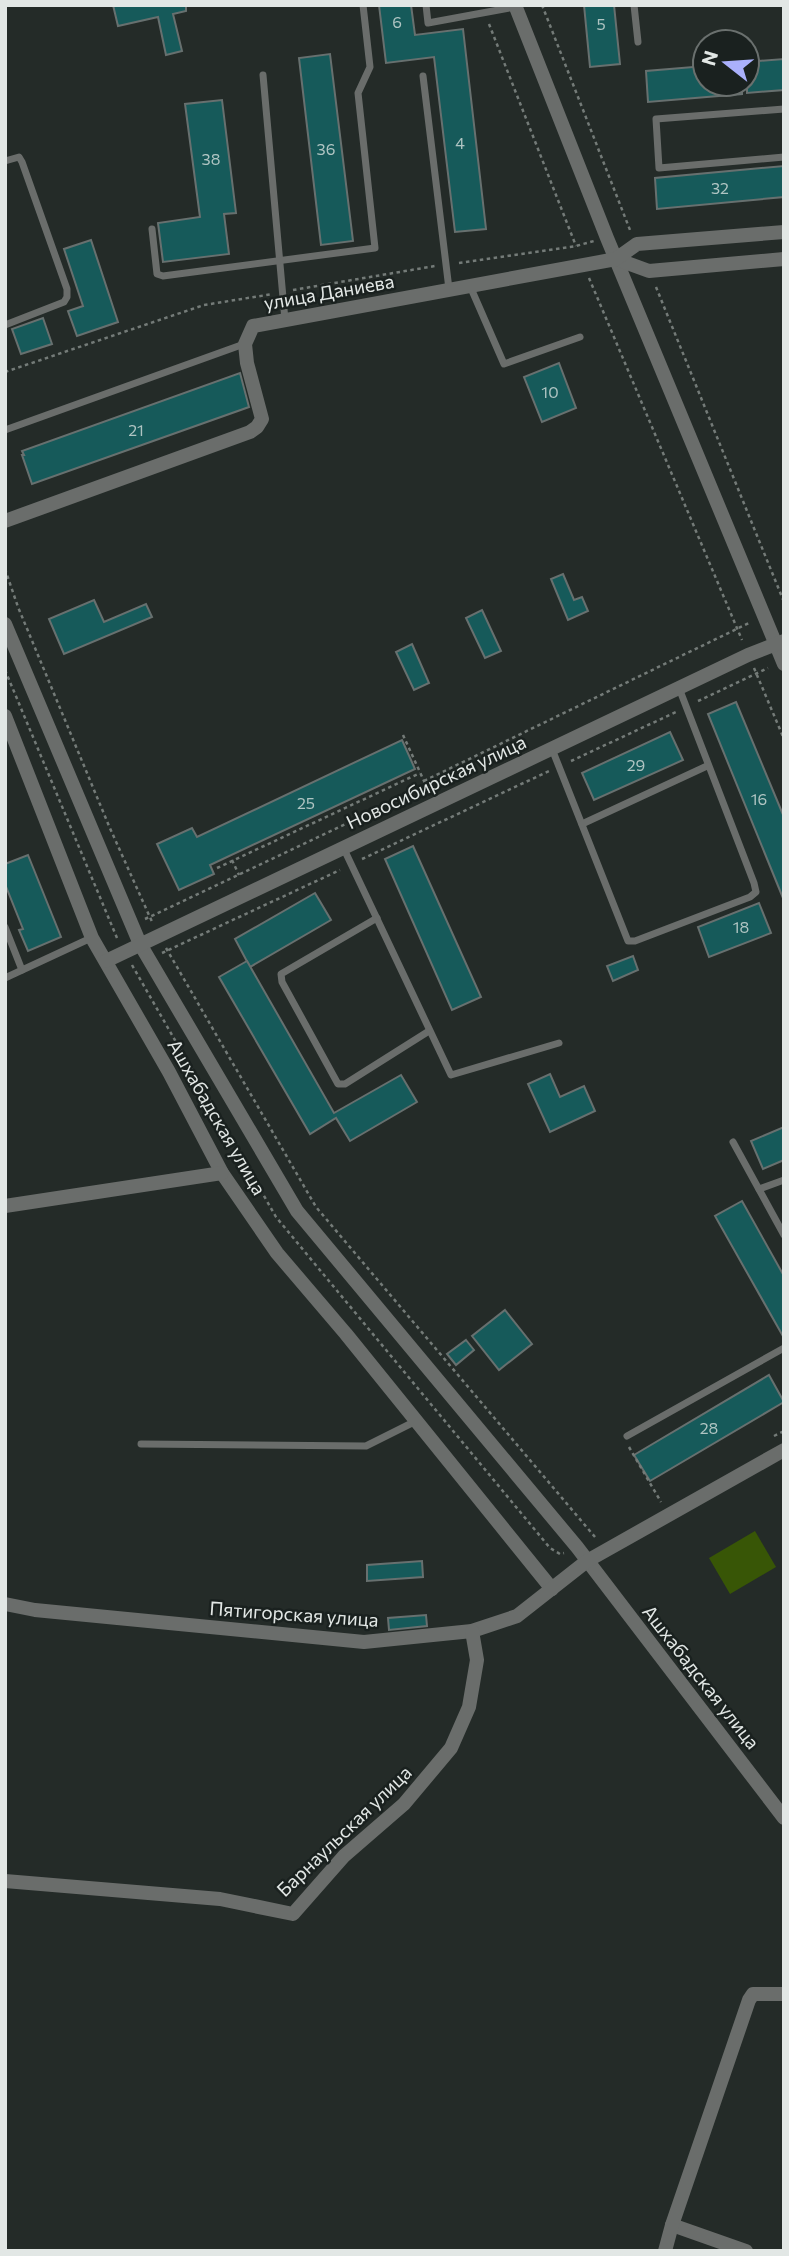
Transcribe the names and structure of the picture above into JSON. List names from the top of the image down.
{
  "streets": {
    "street": [
      "улица Даниева",
      "Новосибирская улица",
      "Ашхабадская улица",
      "Пятигорская улица",
      "Барнаульская улица"
    ]
  },
  "crossings": [
    ["Новосибирская улица", "Ашхабадская улица"],
    ["Ашхабадская улица", "Пятигорская улица"],
    ["Пятигорская улица", "Барнаульская улица"]
  ],
  "house_numbers": [
    "6",
    "5",
    "4",
    "36",
    "38",
    "32",
    "10",
    "21",
    "29",
    "16",
    "25",
    "18",
    "28"
  ],
  "north": "left"
}
